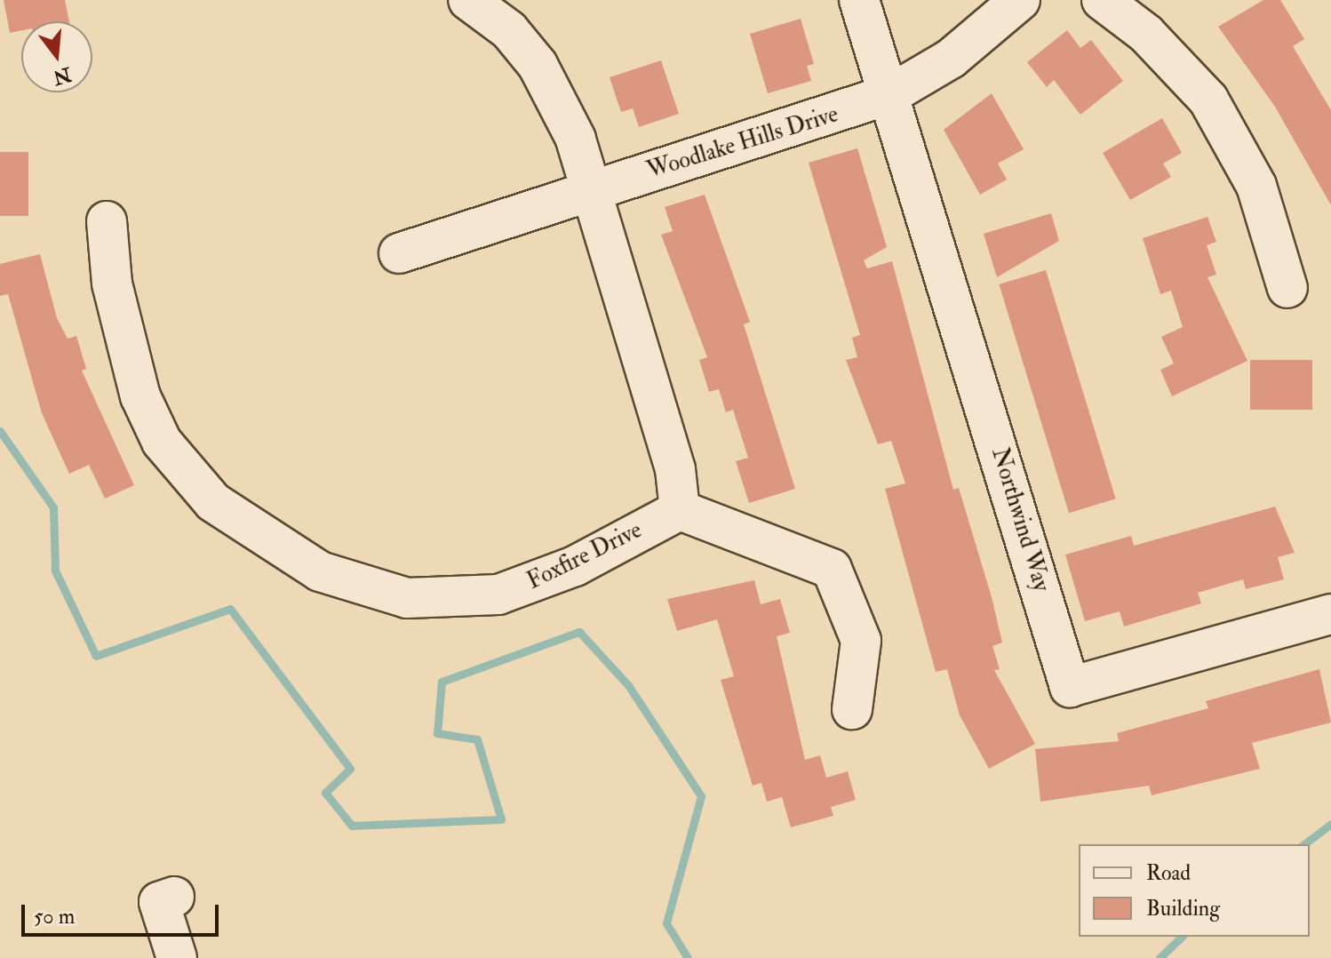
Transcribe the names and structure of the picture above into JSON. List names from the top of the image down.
{
  "streets": {
    "street": ["Woodlake Hills Drive", "Northwind Way", "Foxfire Drive"]
  },
  "crossings": [
    ["Woodlake Hills Drive", "Northwind Way"]
  ],
  "legend": ["Road", "Building"],
  "scale_bar": "50 m",
  "north": "bottom"
}
